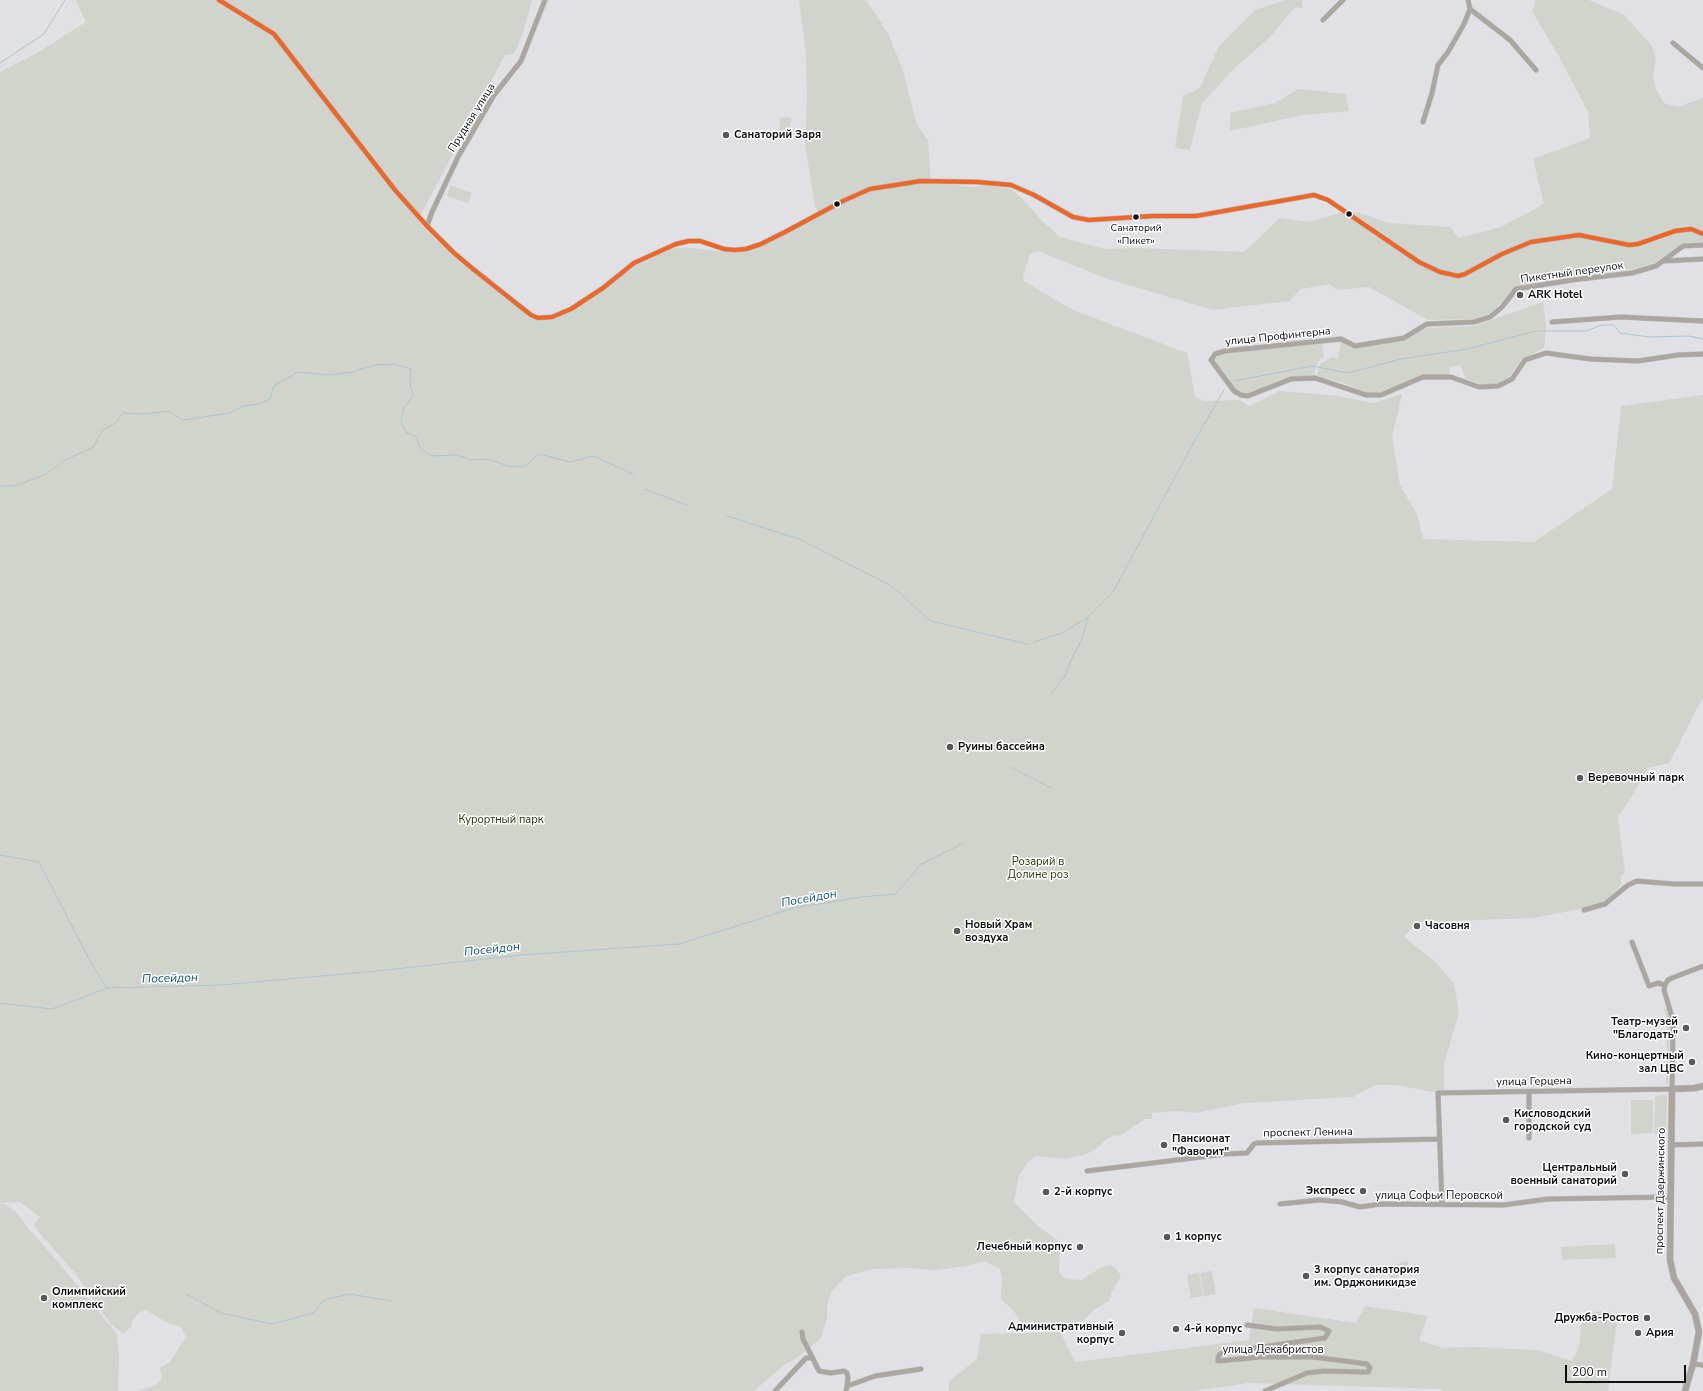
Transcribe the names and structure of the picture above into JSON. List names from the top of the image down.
{
  "streets": {
    "main road": ["улица Герцена", "проспект Дзержинского"],
    "street": [
      "Прудная улица",
      "Пикетный переулок",
      "улица Профинтерна",
      "проспект Ленина",
      "улица Софьи Перовской",
      "улица Декабристов"
    ]
  },
  "crossings": [
    ["Пикетный переулок", "улица Профинтерна"],
    ["улица Герцена", "проспект Ленина"],
    ["улица Герцена", "проспект Дзержинского"],
    ["проспект Дзержинского", "улица Софьи Перовской"]
  ],
  "water": ["Посейдон"],
  "parks": ["Курортный парк", "Розарий в Долине роз"],
  "places": [
    "Санаторий Заря",
    "Санаторий «Пикет»",
    "ARK Hotel",
    "Руины бассейна",
    "Веревочный парк",
    "Часовня",
    "Новый Храм воздуха",
    "Театр-музей \"Благодать\"",
    "Кино-концертный зал ЦВС",
    "Кисловодский городской суд",
    "Пансионат \"Фаворит\"",
    "Центральный военный санаторий",
    "Экспресс",
    "2-й корпус",
    "1 корпус",
    "Лечебный корпус",
    "3 корпус санатория им. Орджоникидзе",
    "Олимпийский комплекс",
    "Дружба-Ростов",
    "4-й корпус",
    "Административный корпус",
    "Ария"
  ],
  "scale_bar": "200 m"
}
